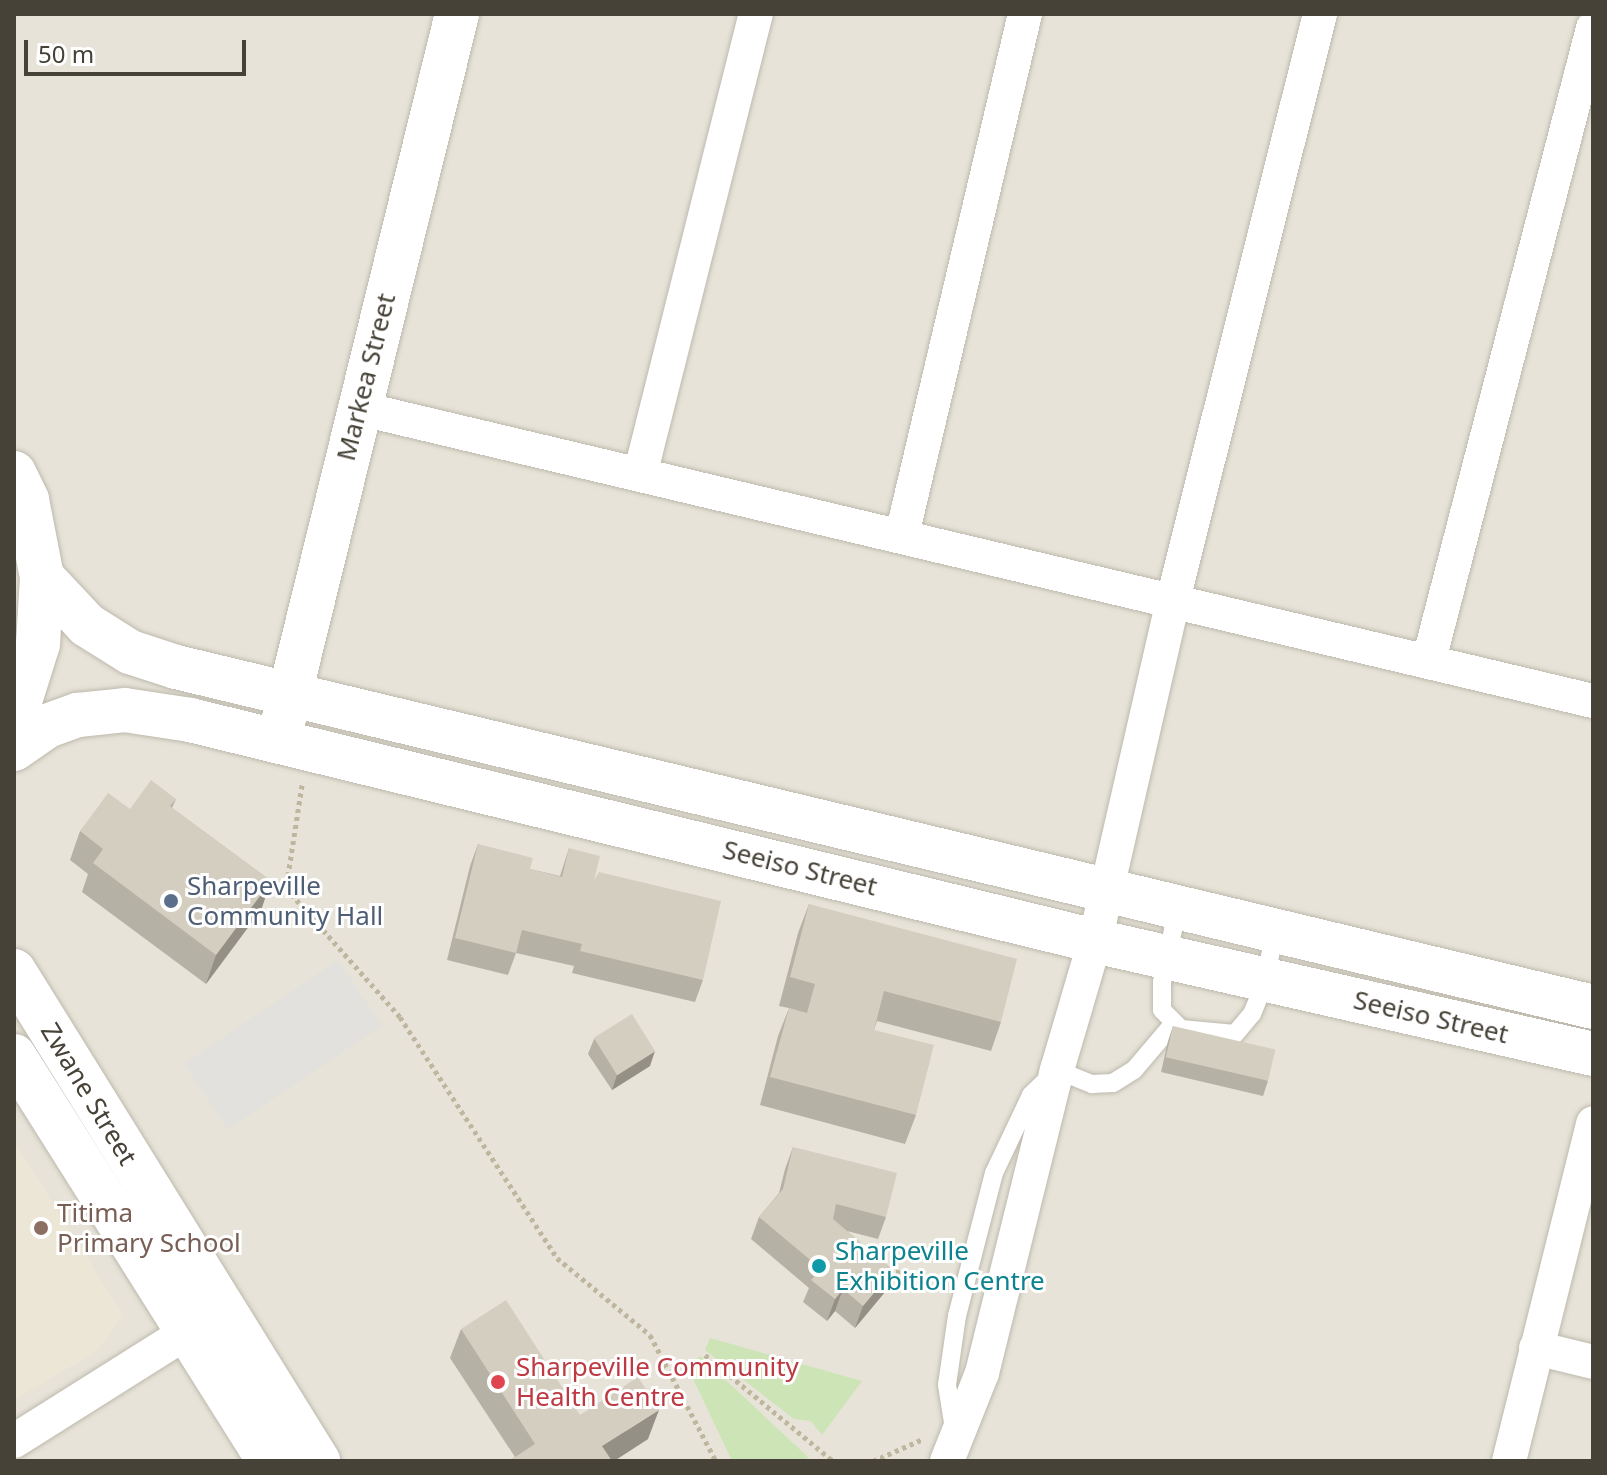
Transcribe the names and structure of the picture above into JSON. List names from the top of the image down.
{
  "streets": {
    "street": ["Markea Street", "Seeiso Street", "Zwane Street"]
  },
  "crossings": [
    ["Markea Street", "Seeiso Street"]
  ],
  "places": [
    "Sharpeville Community Hall",
    "Titima Primary School",
    "Sharpeville Exhibition Centre",
    "Sharpeville Community Health Centre"
  ],
  "scale_bar": "50 m"
}
